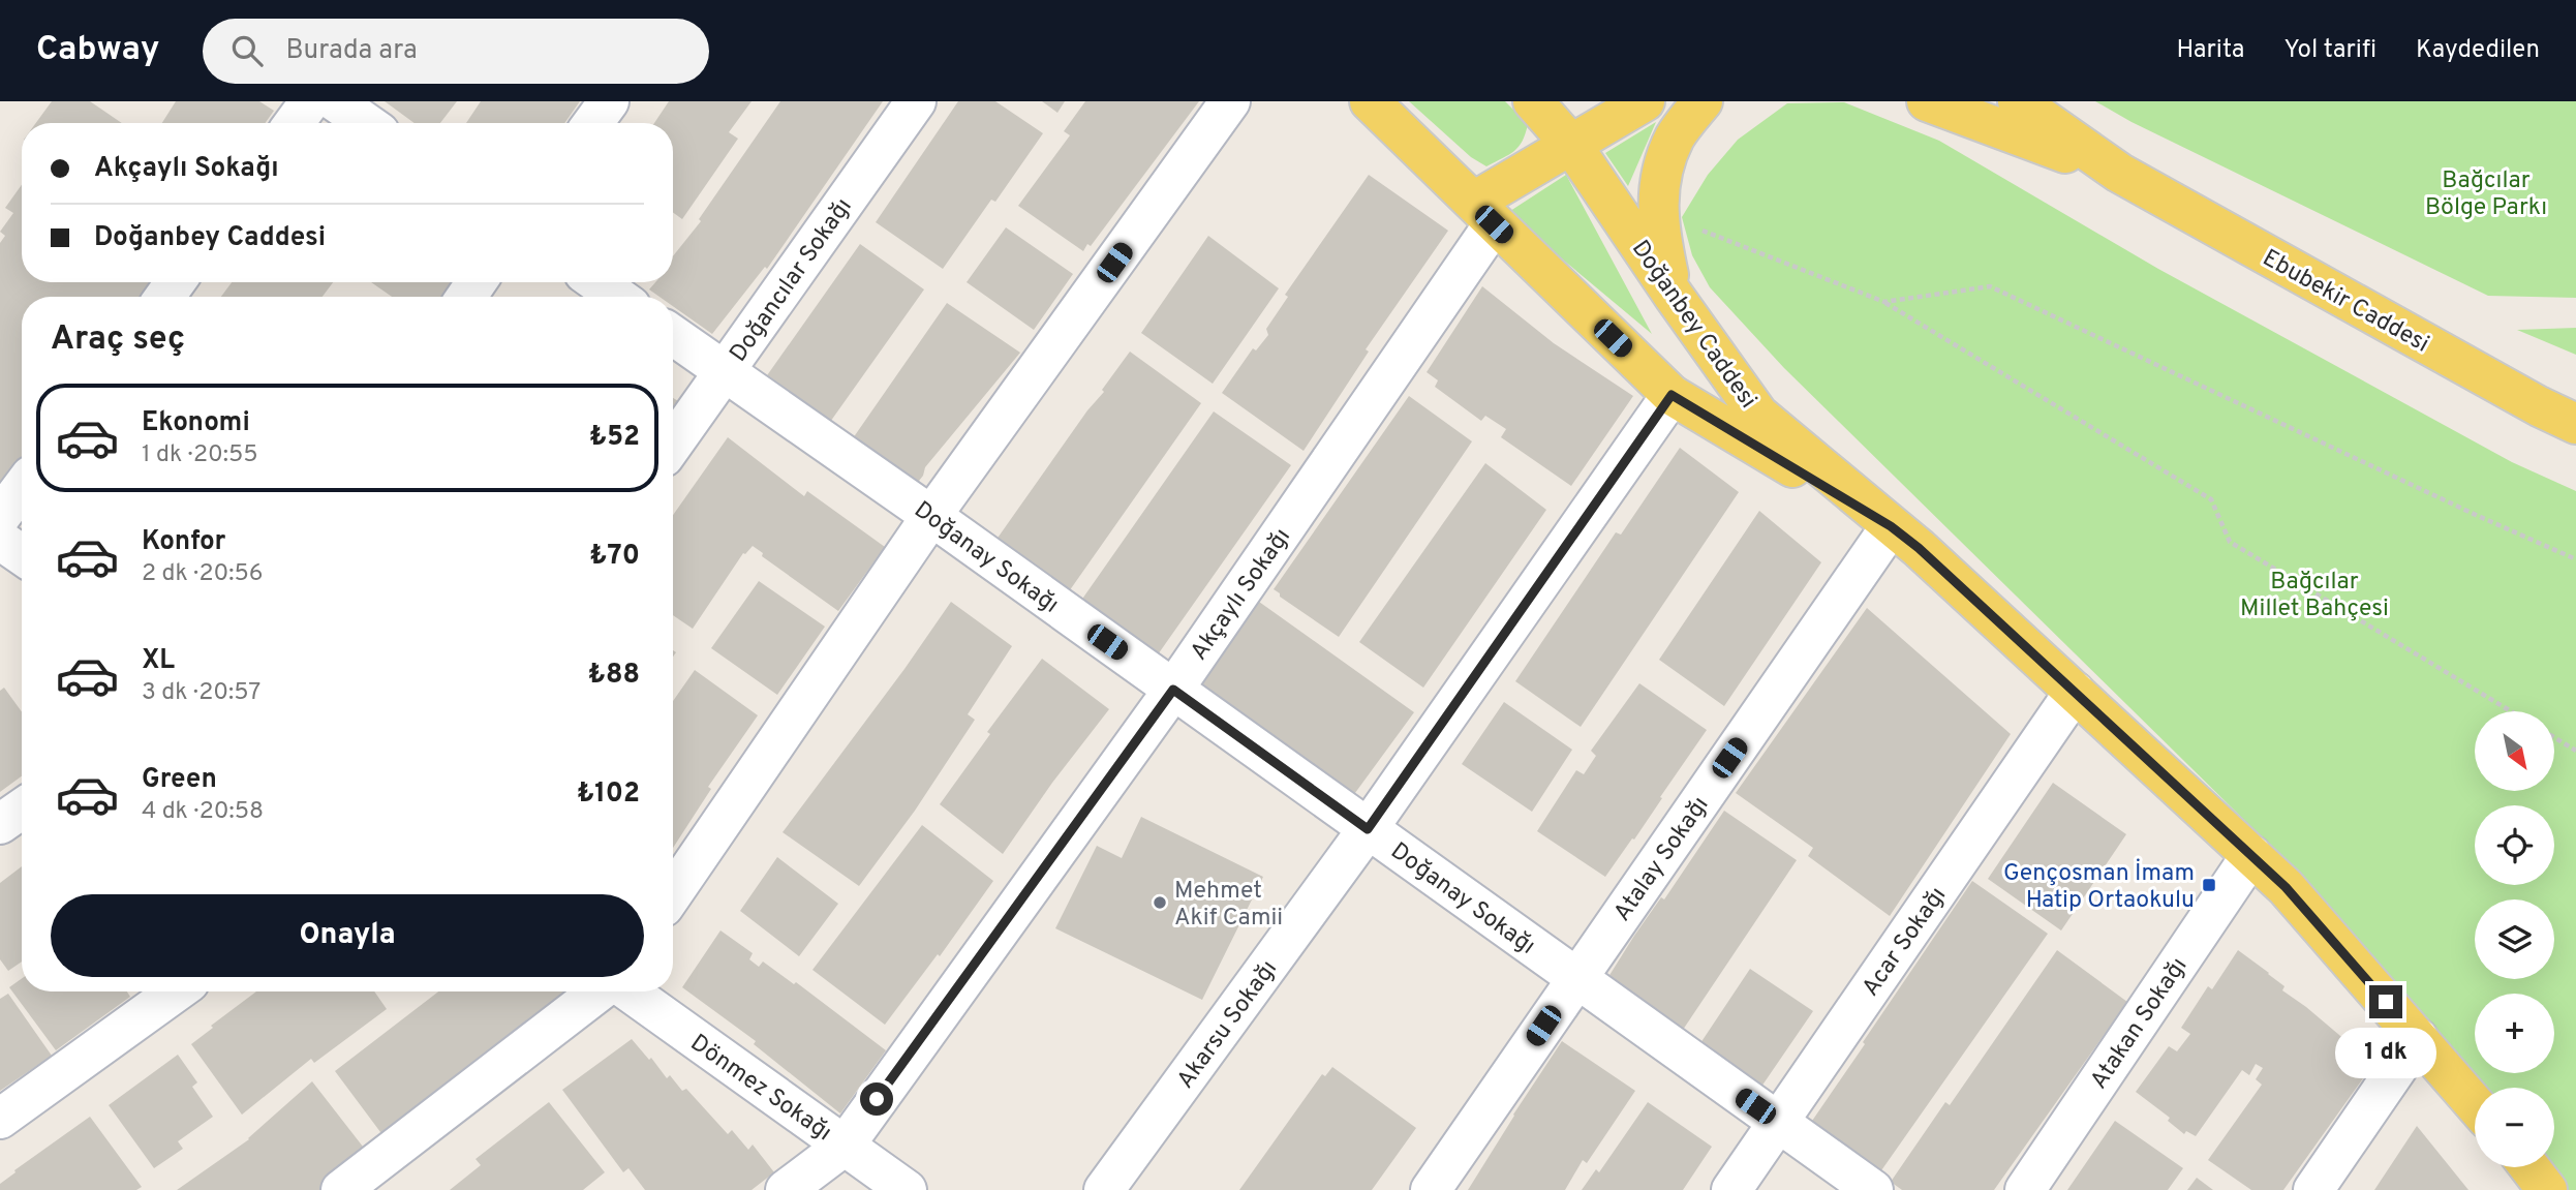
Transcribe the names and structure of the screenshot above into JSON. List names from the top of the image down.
{
  "streets": {
    "main road": ["Ebubekir Caddesi", "Doğanbey Caddesi"],
    "street": [
      "Doğancılar Sokağı",
      "Doğanay Sokağı",
      "Akçaylı Sokağı",
      "Atalay Sokağı",
      "Acar Sokağı",
      "Atakan Sokağı",
      "Akarsu Sokağı",
      "Dönmez Sokağı"
    ]
  },
  "crossings": [
    ["Doğancılar Sokağı", "Doğanay Sokağı"],
    ["Doğanbey Caddesi", "Akçaylı Sokağı"],
    ["Doğanbey Caddesi", "Atalay Sokağı"],
    ["Doğanbey Caddesi", "Acar Sokağı"],
    ["Doğanbey Caddesi", "Atakan Sokağı"],
    ["Doğanbey Caddesi", "Akarsu Sokağı"],
    ["Doğanay Sokağı", "Akçaylı Sokağı"],
    ["Doğanay Sokağı", "Atalay Sokağı"],
    ["Doğanay Sokağı", "Acar Sokağı"],
    ["Doğanay Sokağı", "Akarsu Sokağı"],
    ["Akçaylı Sokağı", "Dönmez Sokağı"]
  ],
  "parks": ["Bağcılar Bölge Parkı", "Bağcılar Millet Bahçesi"],
  "places": {
    "transit": ["Gençosman İmam Hatip Ortaokulu"],
    "other": ["Mehmet Akif Camii"]
  },
  "north": "bottom right",
  "page": {
    "header": "Cabway",
    "search": "Burada ara",
    "nav": ["Harita", "Yol tarifi", "Kaydedilen"],
    "banner": ["Akçaylı Sokağı", "Doğanbey Caddesi"],
    "heading": "Araç seç",
    "list": [
      {
        "name": "Ekonomi",
        "note": "1 dk · 20:55",
        "value": "₺52"
      },
      {
        "name": "Konfor",
        "note": "2 dk · 20:56",
        "value": "₺70"
      },
      {
        "name": "XL",
        "note": "3 dk · 20:57",
        "value": "₺88"
      },
      {
        "name": "Green",
        "note": "4 dk · 20:58",
        "value": "₺102"
      }
    ],
    "map_buttons": ["+", "−"],
    "buttons": "Onayla",
    "bubble": "1 dk"
  }
}
